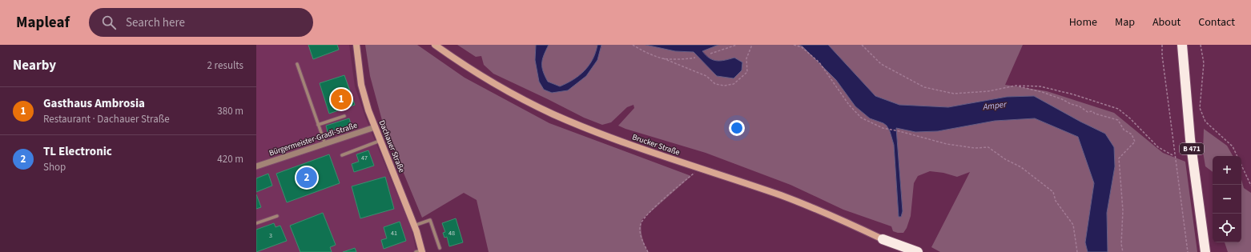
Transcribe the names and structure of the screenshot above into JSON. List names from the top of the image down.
{
  "streets": {
    "highway": ["B 471"],
    "main road": ["Brucker Straße", "Dachauer Straße"],
    "street": ["Bürgermeister-Gradl-Straße"]
  },
  "crossings": [
    ["Bürgermeister-Gradl-Straße", "Dachauer Straße"]
  ],
  "water": ["Amper"],
  "house_numbers": [
    "47",
    "41",
    "48",
    "3"
  ],
  "page": {
    "header": "Mapleaf",
    "search": "Search here",
    "nav": [
      "Home",
      "Map",
      "About",
      "Contact"
    ],
    "heading": ["Nearby", "2 results"],
    "list": [
      {
        "mark": "1",
        "name": "Gasthaus Ambrosia",
        "note": "Restaurant · Dachauer Straße",
        "value": "380 m"
      },
      {
        "mark": "2",
        "name": "TL Electronic",
        "note": "Shop",
        "value": "420 m"
      }
    ],
    "pins": ["1", "2"],
    "map_buttons": ["+", "−"]
  }
}
